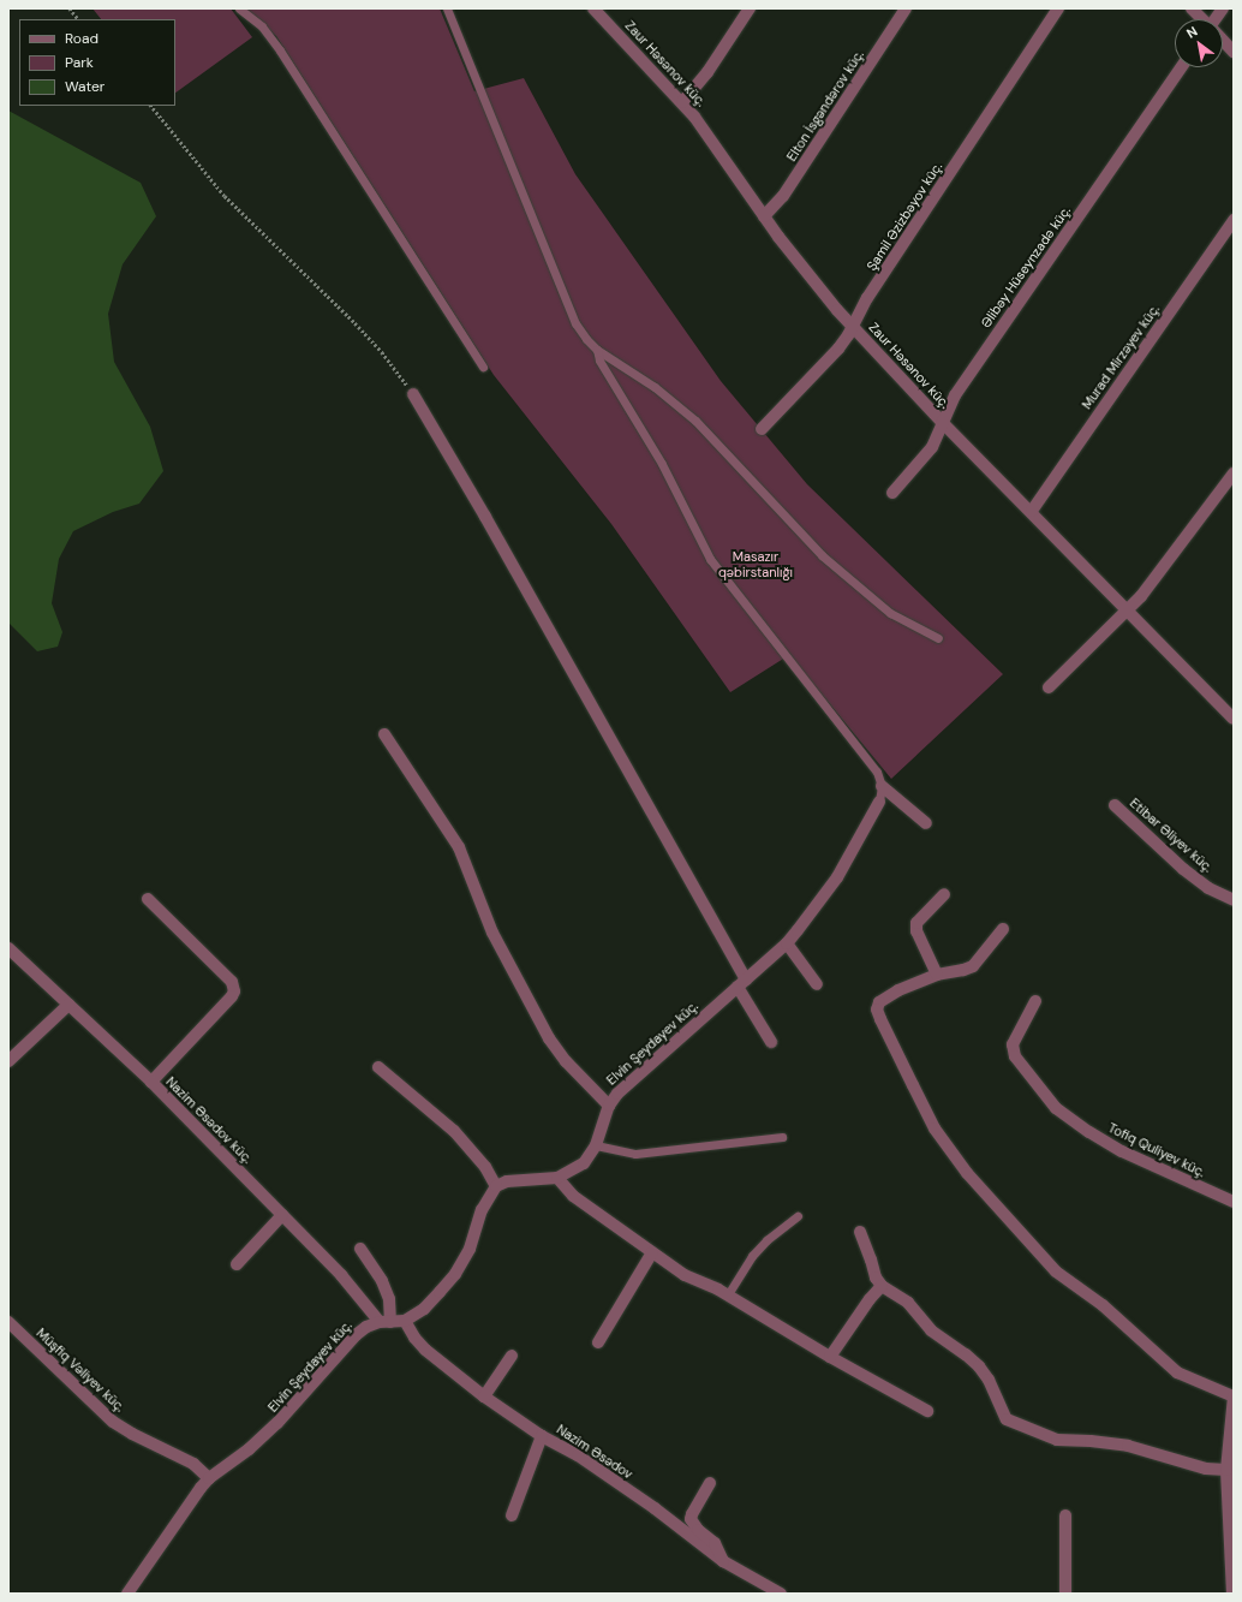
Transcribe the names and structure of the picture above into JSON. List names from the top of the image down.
{
  "streets": {
    "street": [
      "Zaur Həsənov küç.",
      "Elton İsgəndərov küç.",
      "Şamil Əzizbəyov küç.",
      "Əlibəy Hüseynzadə küç.",
      "Murad Mirzəyev küç.",
      "Etibar Əliyev küç.",
      "Elvin Şeydayev küç.",
      "Nazim Əsədov küç.",
      "Tofiq Quliyev küç.",
      "Müşfiq Vəliyev küç.",
      "Nazim Əsədov"
    ]
  },
  "crossings": [
    ["Zaur Həsənov küç.", "Elton İsgəndərov küç."],
    ["Zaur Həsənov küç.", "Şamil Əzizbəyov küç."],
    ["Zaur Həsənov küç.", "Əlibəy Hüseynzadə küç."],
    ["Zaur Həsənov küç.", "Murad Mirzəyev küç."],
    ["Elvin Şeydayev küç.", "Nazim Əsədov küç."],
    ["Elvin Şeydayev küç.", "Müşfiq Vəliyev küç."],
    ["Elvin Şeydayev küç.", "Nazim Əsədov"]
  ],
  "parks": ["Masazır qəbirstanlığı"],
  "legend": ["Road", "Park", "Water"],
  "north": "top left"
}
